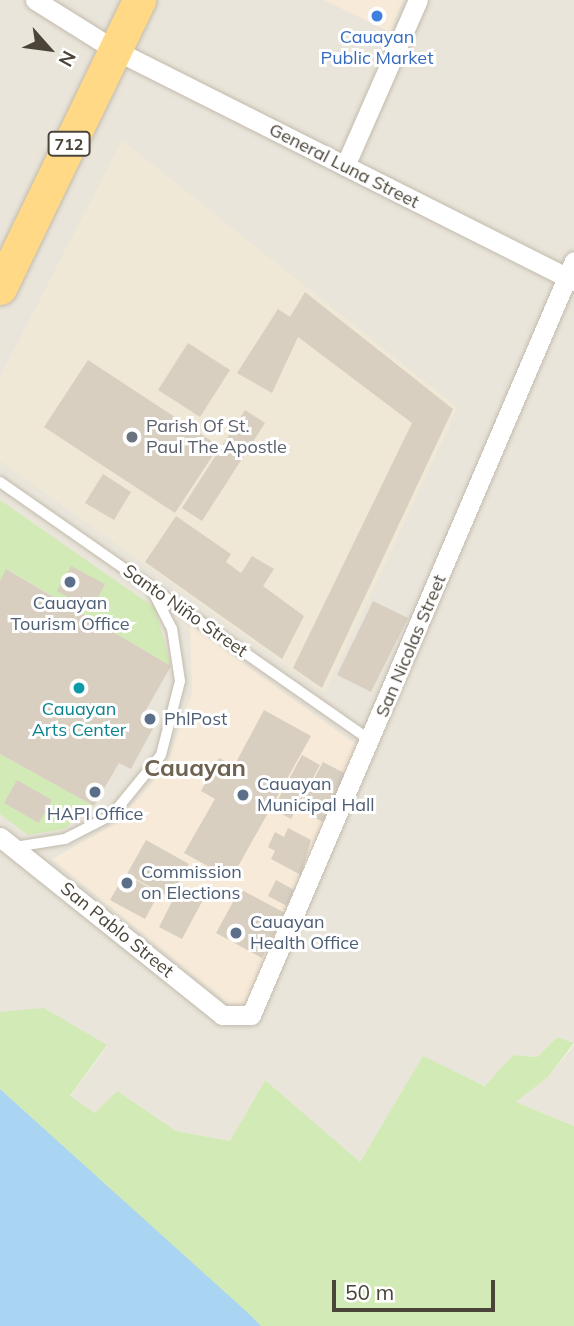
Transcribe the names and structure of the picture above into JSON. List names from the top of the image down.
{
  "streets": {
    "highway": ["712"],
    "street": ["General Luna Street", "San Nicolas Street", "San Pablo Street"],
    "lane": ["Santo Niño Street"]
  },
  "crossings": [
    ["712", "General Luna Street"],
    ["General Luna Street", "San Nicolas Street"],
    ["Santo Niño Street", "San Nicolas Street"],
    ["San Nicolas Street", "San Pablo Street"]
  ],
  "districts": ["Cauayan"],
  "places": [
    "Cauayan Public Market",
    "Parish Of St. Paul The Apostle",
    "Cauayan Tourism Office",
    "Cauayan Arts Center",
    "PhlPost",
    "HAPI Office",
    "Cauayan Municipal Hall",
    "Commission on Elections",
    "Cauayan Health Office"
  ],
  "scale_bar": "50 m",
  "north": "bottom right"
}
